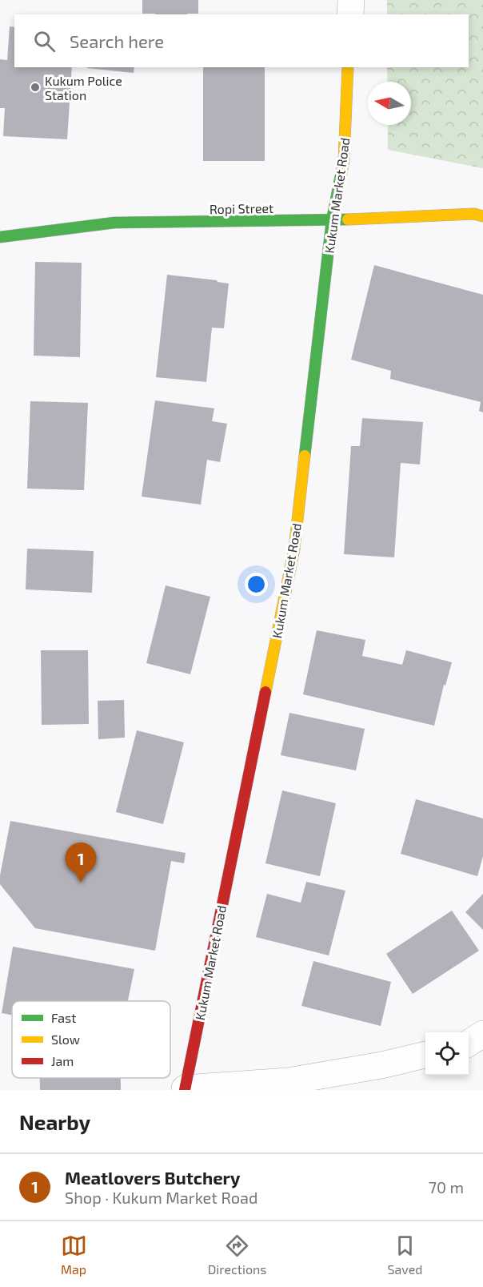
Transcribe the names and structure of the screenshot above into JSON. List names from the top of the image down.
{
  "streets": {
    "street": ["Kukum Market Road", "Ropi Street"]
  },
  "crossings": [
    ["Kukum Market Road", "Ropi Street"]
  ],
  "places": ["Kukum Police Station"],
  "legend": ["Fast", "Slow", "Jam"],
  "north": "left",
  "page": {
    "search": "Search here",
    "pins": "1",
    "heading": "Nearby",
    "list": [
      {
        "mark": "1",
        "name": "Meatlovers Butchery",
        "note": "Shop · Kukum Market Road",
        "value": "70 m"
      }
    ],
    "nav": ["Map", "Directions", "Saved"]
  }
}
